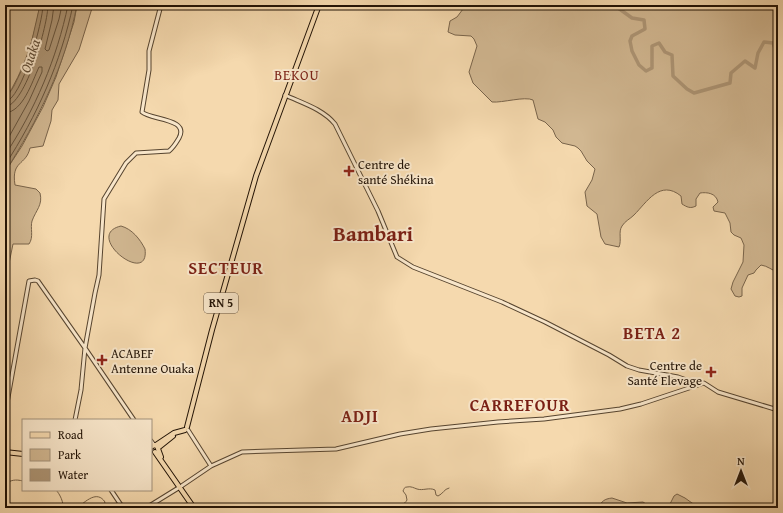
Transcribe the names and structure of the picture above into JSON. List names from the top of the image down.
{
  "streets": {
    "main road": ["RN 5"]
  },
  "districts": [
    "BEKOU",
    "Bambari",
    "SECTEUR",
    "BETA 2",
    "CARREFOUR",
    "ADJI"
  ],
  "water": ["Ouaka"],
  "places": {
    "health": ["Centre de santé Shékina", "ACABEF Antenne Ouaka", "Centre de Santé Elevage"]
  },
  "legend": ["Road", "Park", "Water"],
  "north": "top"
}
